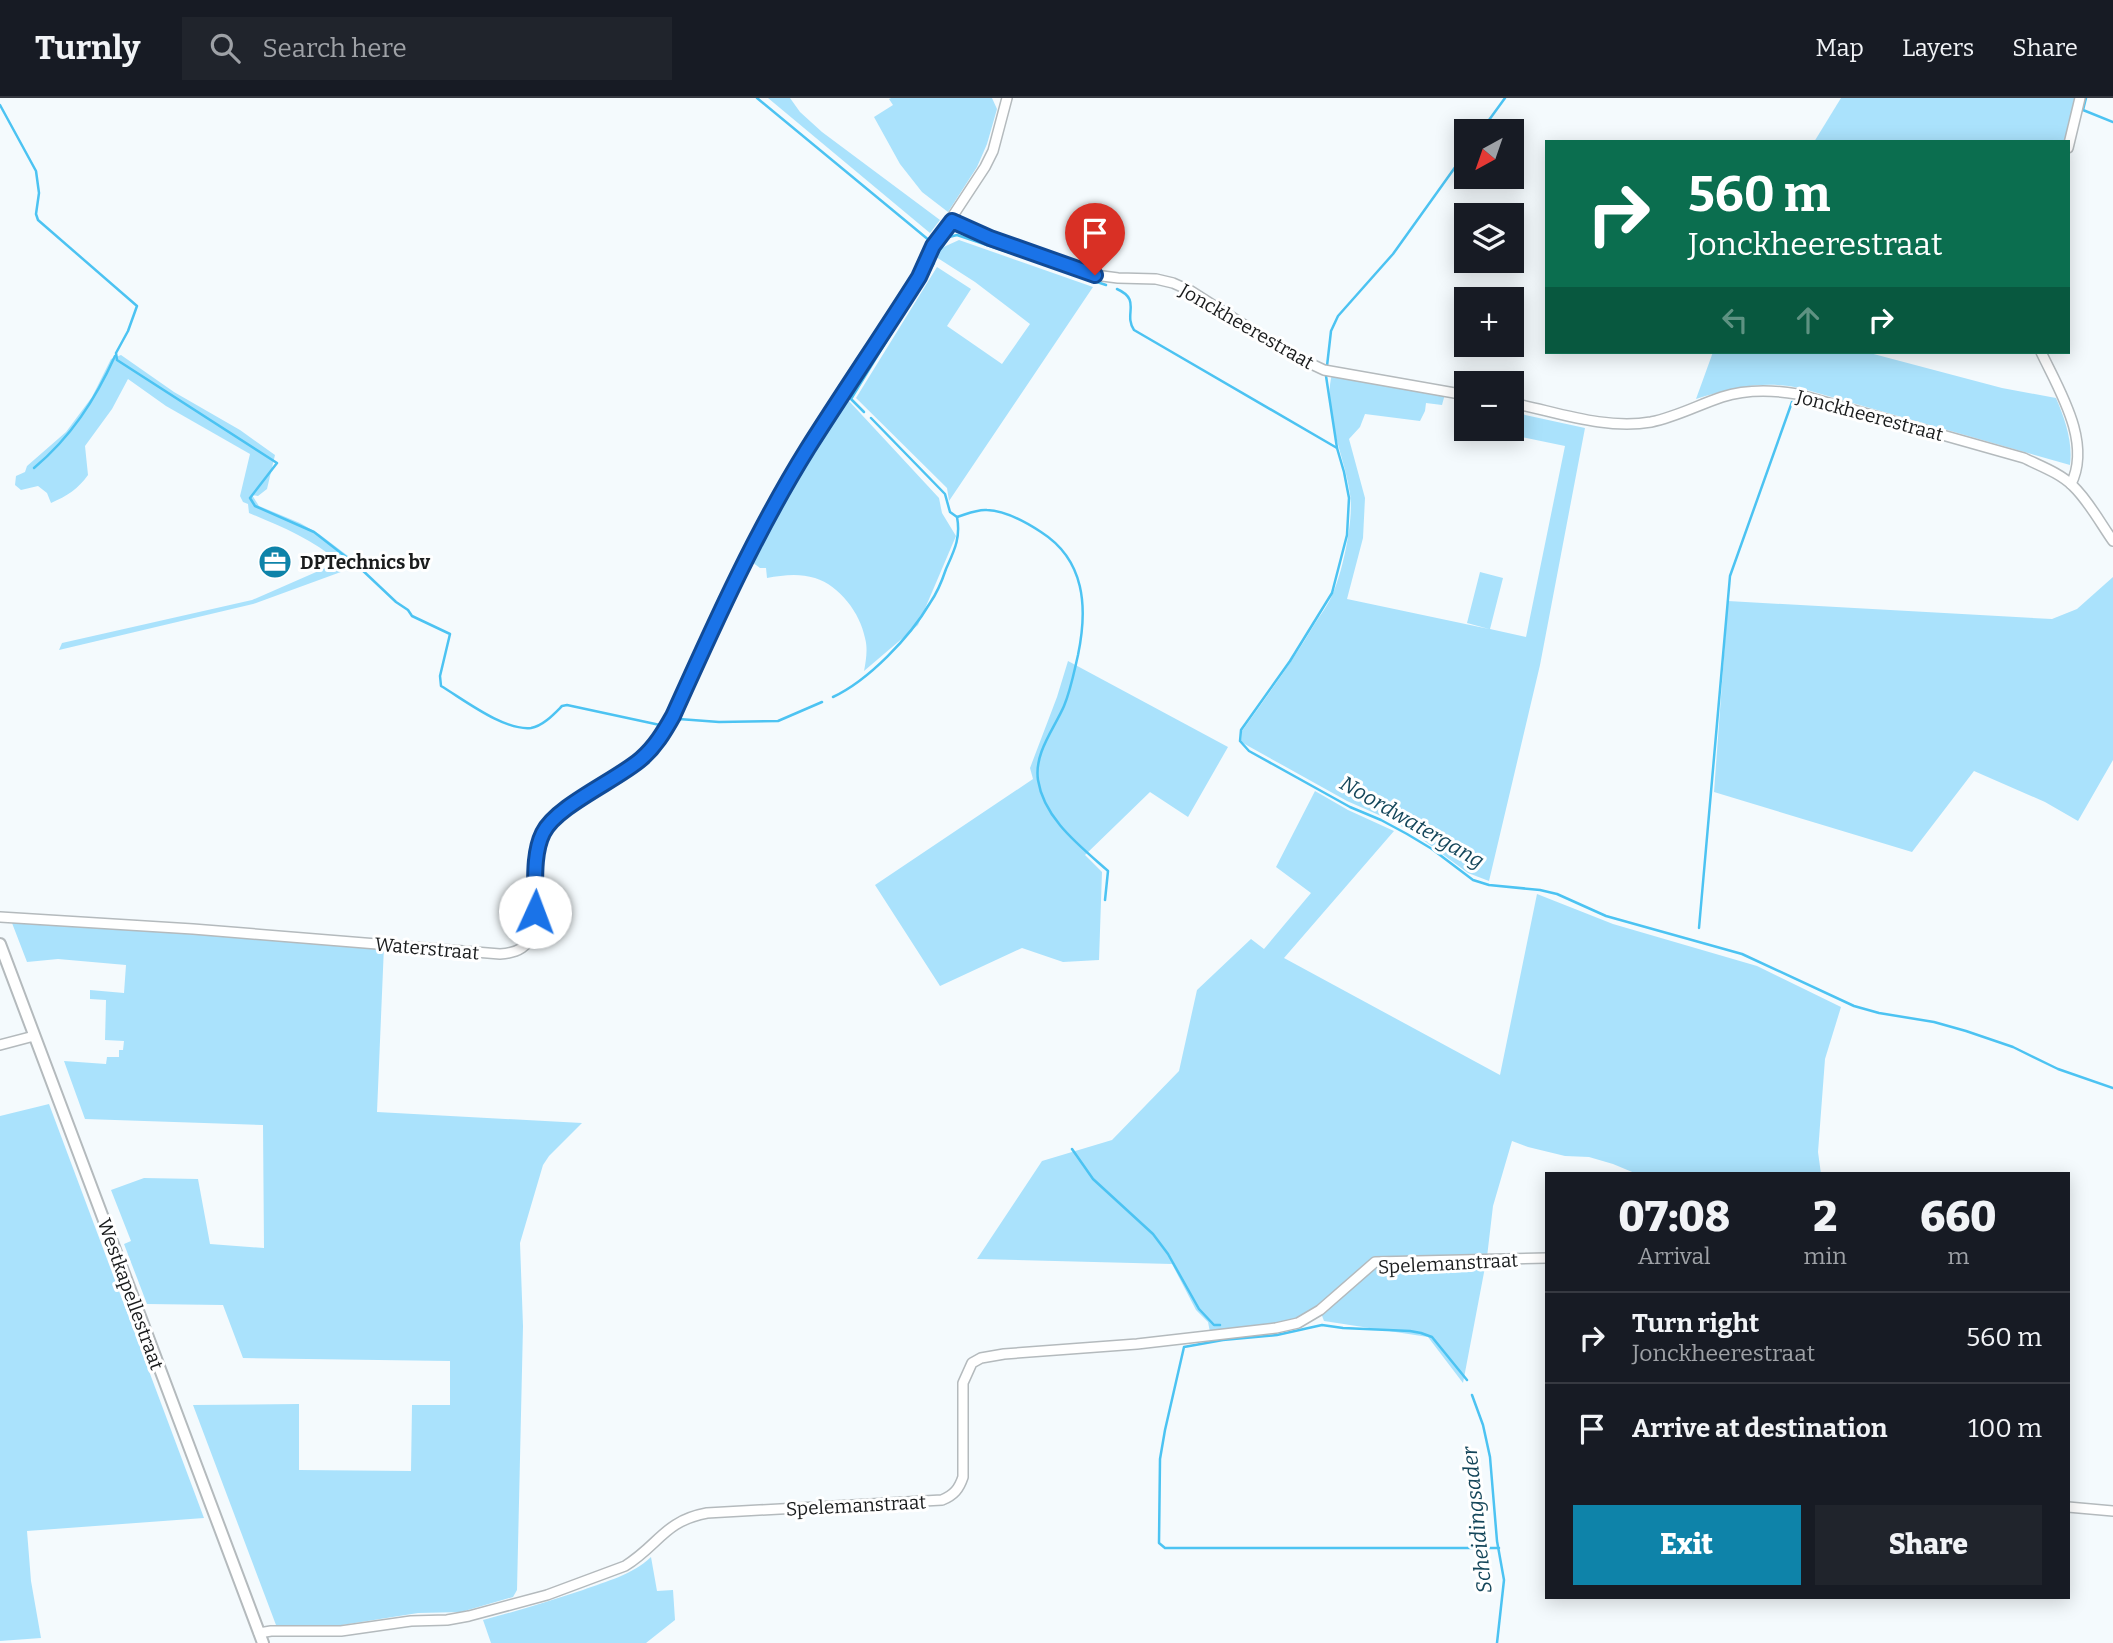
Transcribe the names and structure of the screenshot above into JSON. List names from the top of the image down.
{
  "streets": {
    "street": [
      "Jonckheerestraat",
      "Waterstraat",
      "Spelemanstraat",
      "Westkapellestraat"
    ]
  },
  "crossings": [
    ["Jonckheerestraat", "Waterstraat"],
    ["Spelemanstraat", "Westkapellestraat"]
  ],
  "water": ["Noordwatergang", "Scheidingsader"],
  "places": {
    "office": ["DPTechnics bv"]
  },
  "north": "bottom left",
  "page": {
    "header": "Turnly",
    "search": "Search here",
    "nav": ["Map", "Layers", "Share"],
    "map_buttons": ["+", "−"],
    "turn": ["560 m", "Jonckheerestraat"],
    "eta": [
      "07:08",
      "Arrival",
      "2",
      "min",
      "660",
      "m"
    ],
    "list": [
      {
        "name": "Turn right",
        "note": "Jonckheerestraat",
        "value": "560 m"
      },
      {
        "name": "Arrive at destination",
        "value": "100 m"
      }
    ],
    "buttons": ["Exit", "Share"]
  }
}
